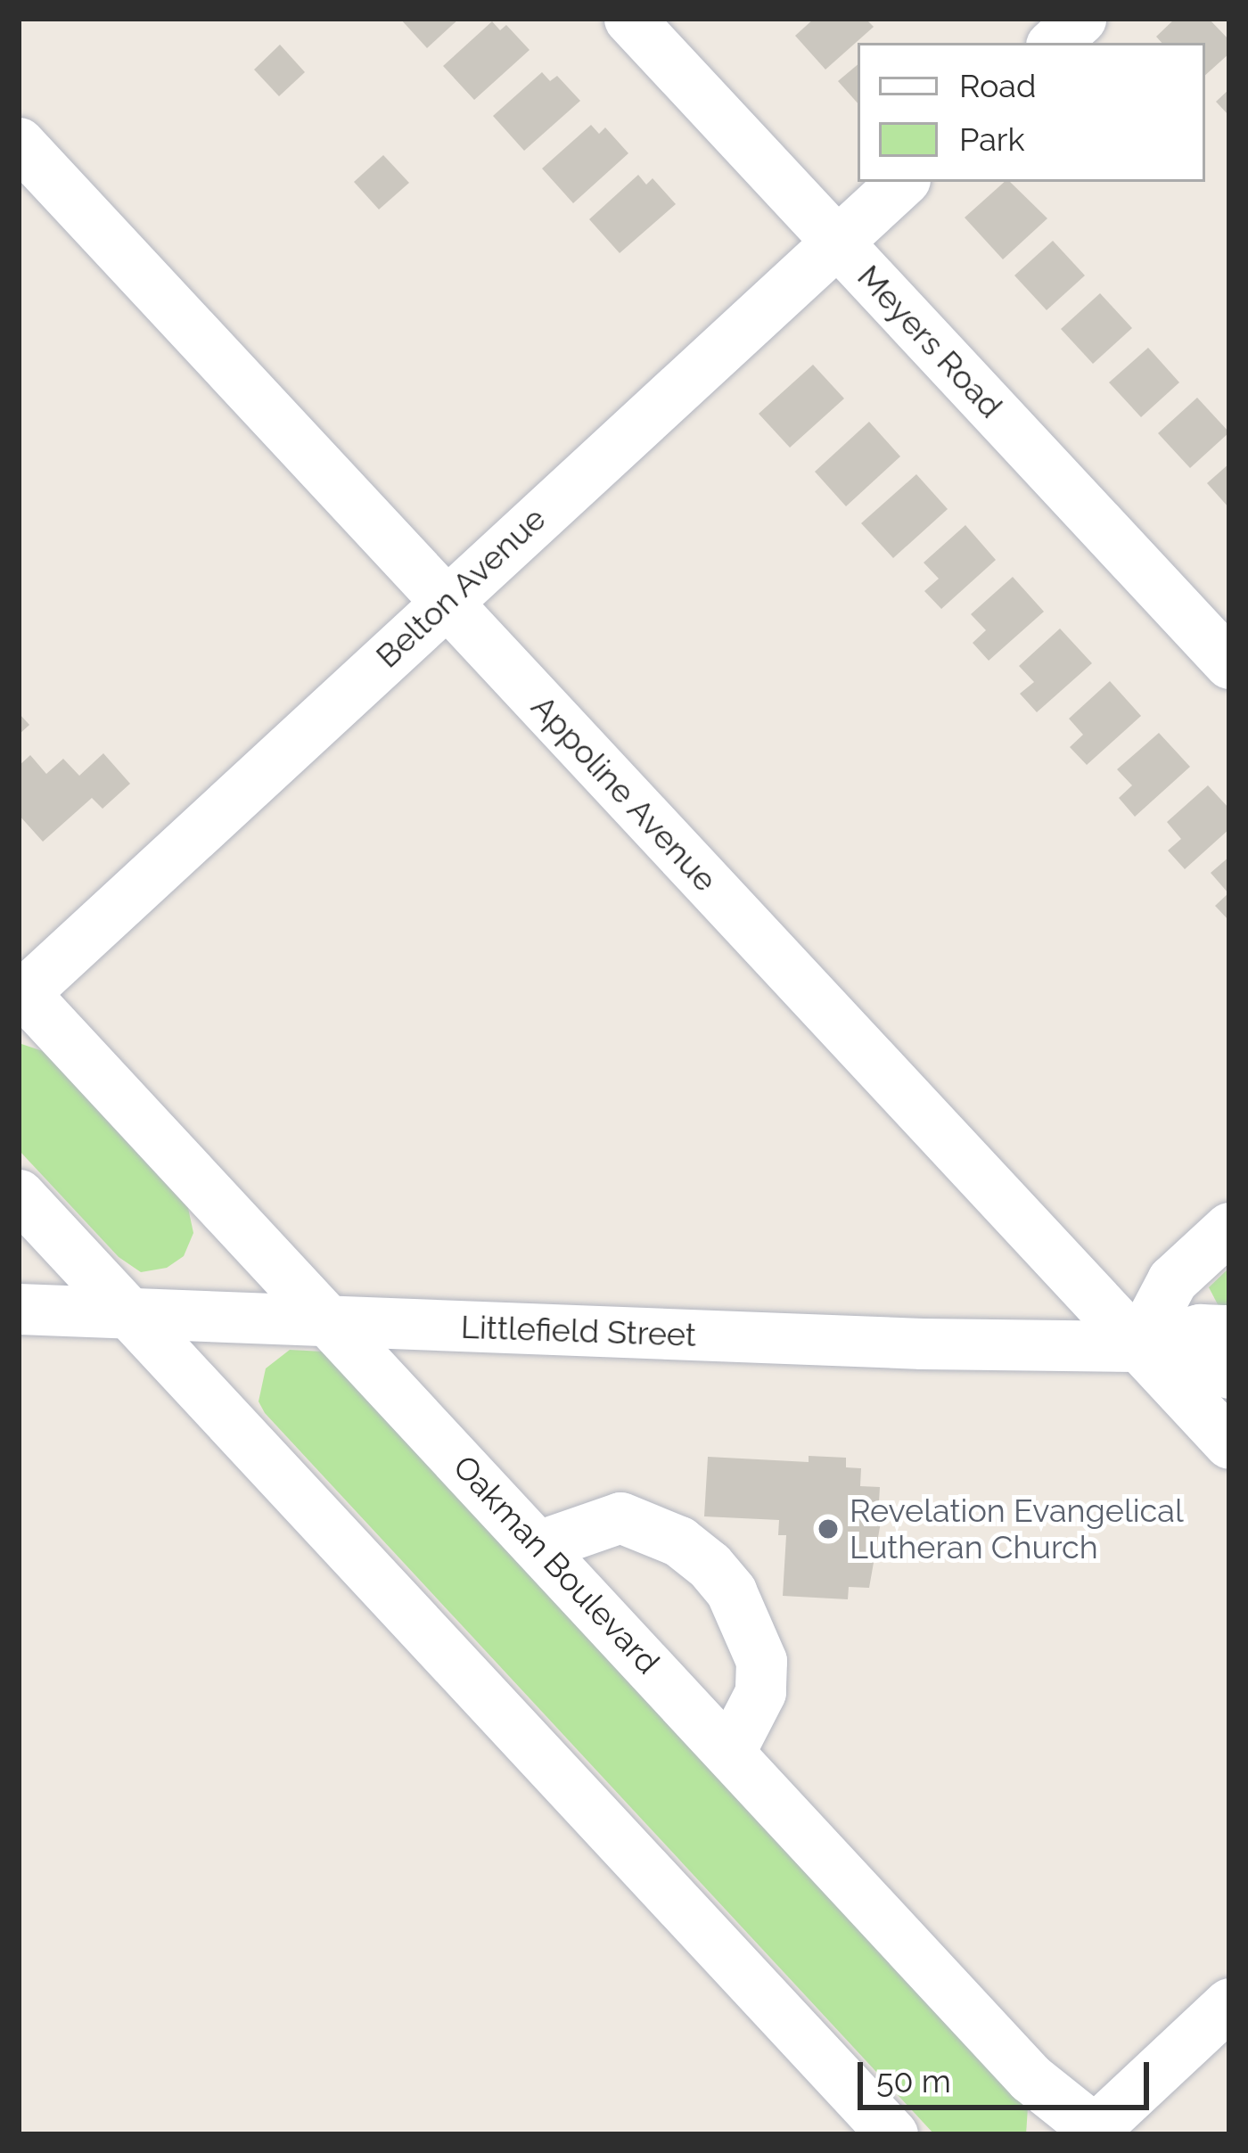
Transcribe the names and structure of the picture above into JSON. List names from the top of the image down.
{
  "streets": {
    "street": [
      "Meyers Road",
      "Belton Avenue",
      "Appoline Avenue",
      "Littlefield Street",
      "Oakman Boulevard"
    ]
  },
  "crossings": [
    ["Meyers Road", "Belton Avenue"],
    ["Belton Avenue", "Appoline Avenue"],
    ["Belton Avenue", "Oakman Boulevard"],
    ["Appoline Avenue", "Littlefield Street"],
    ["Littlefield Street", "Oakman Boulevard"]
  ],
  "places": ["Revelation Evangelical Lutheran Church"],
  "legend": ["Road", "Park"],
  "scale_bar": "50 m"
}
